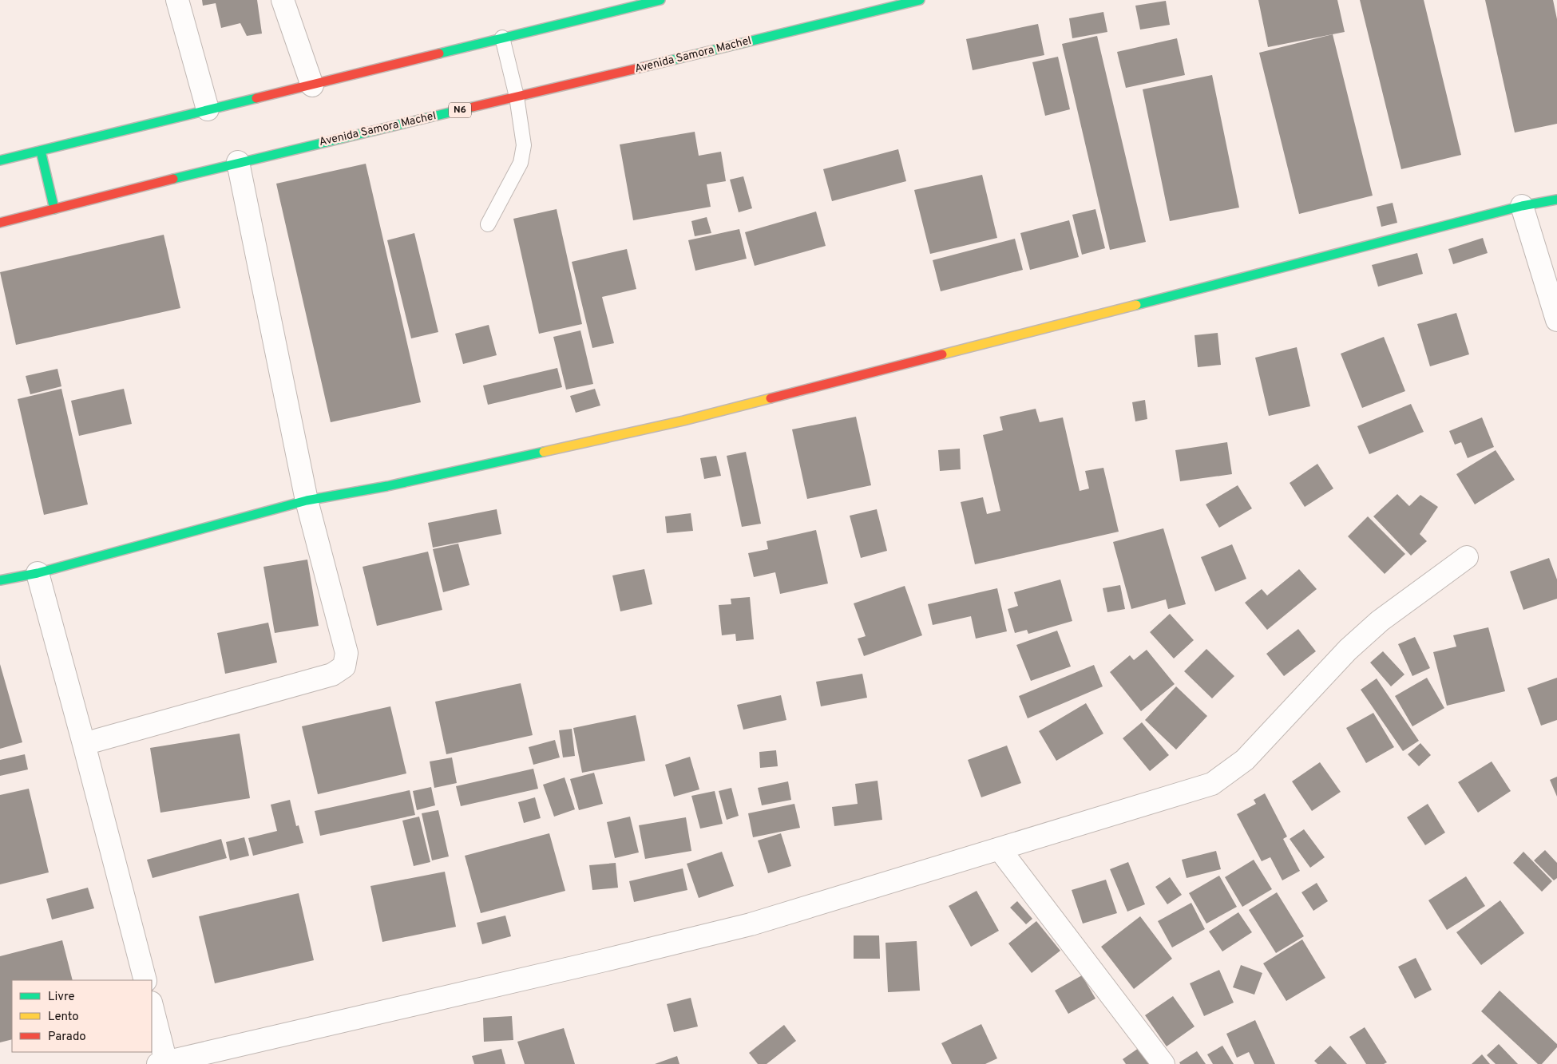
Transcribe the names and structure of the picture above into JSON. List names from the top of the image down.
{
  "streets": {
    "main road": ["Avenida Samora Machel", "N6"]
  },
  "legend": ["Livre", "Lento", "Parado"]
}
